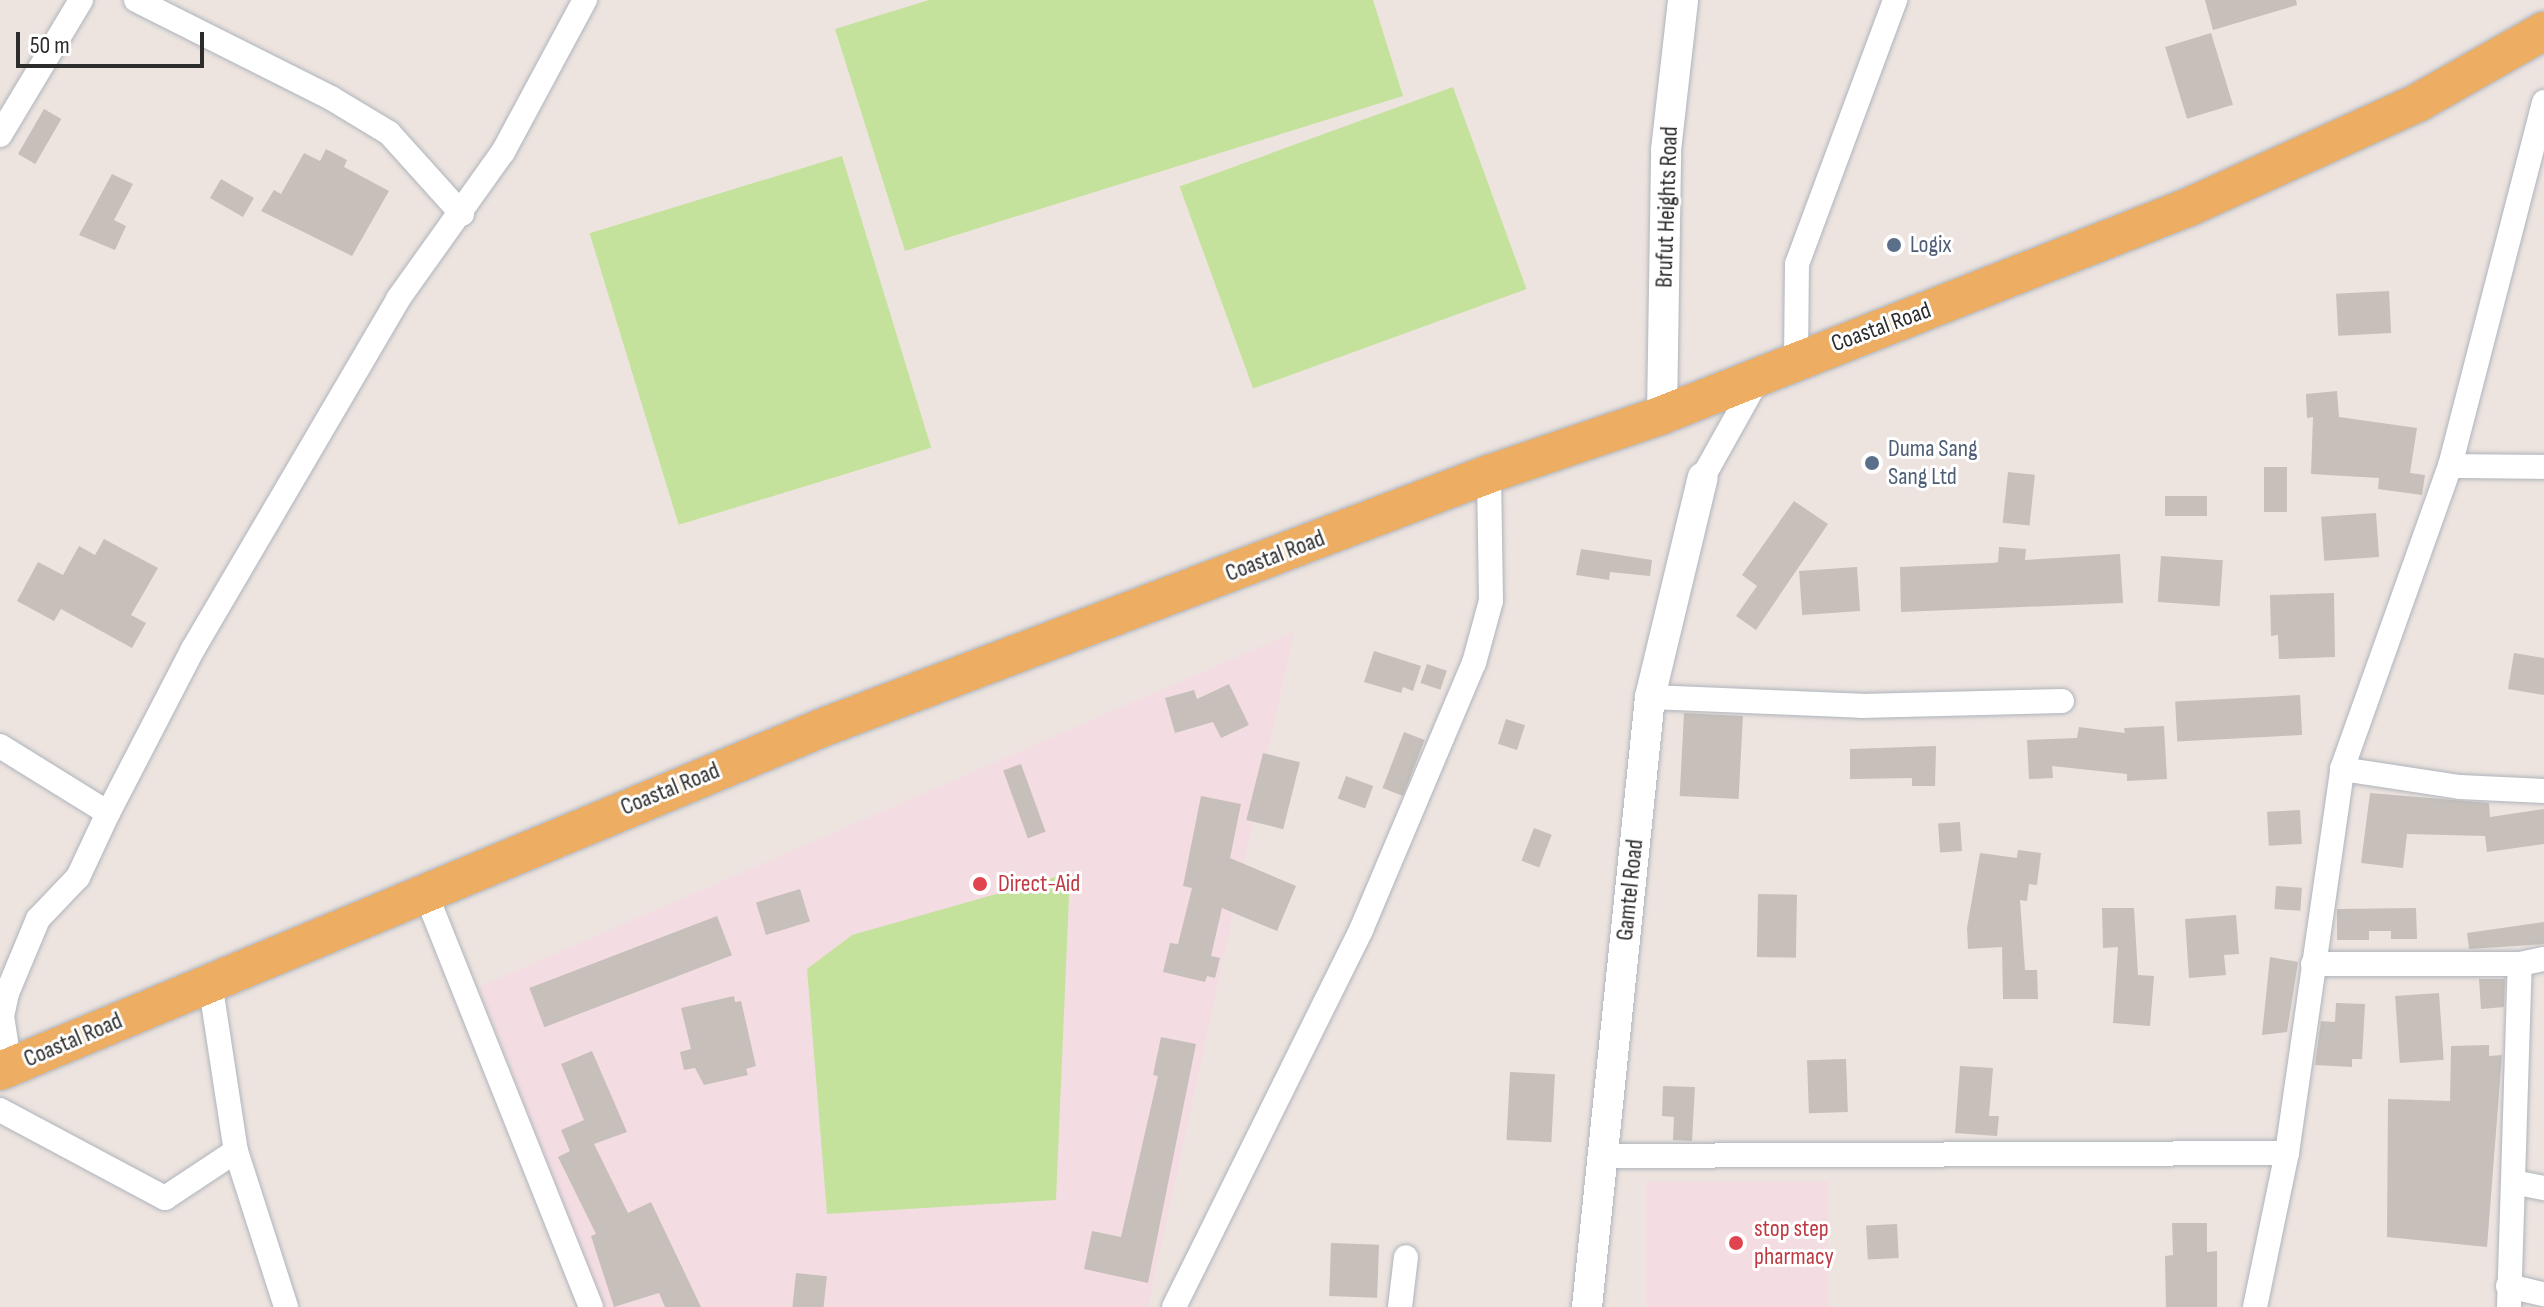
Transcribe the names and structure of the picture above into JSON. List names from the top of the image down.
{
  "streets": {
    "main road": ["Coastal Road"],
    "street": ["Brufut Heights Road", "Gamtel Road"]
  },
  "crossings": [
    ["Brufut Heights Road", "Coastal Road"]
  ],
  "places": [
    "Logix",
    "Duma Sang Sang Ltd",
    "Direct-Aid",
    "stop step pharmacy"
  ],
  "scale_bar": "50 m"
}
